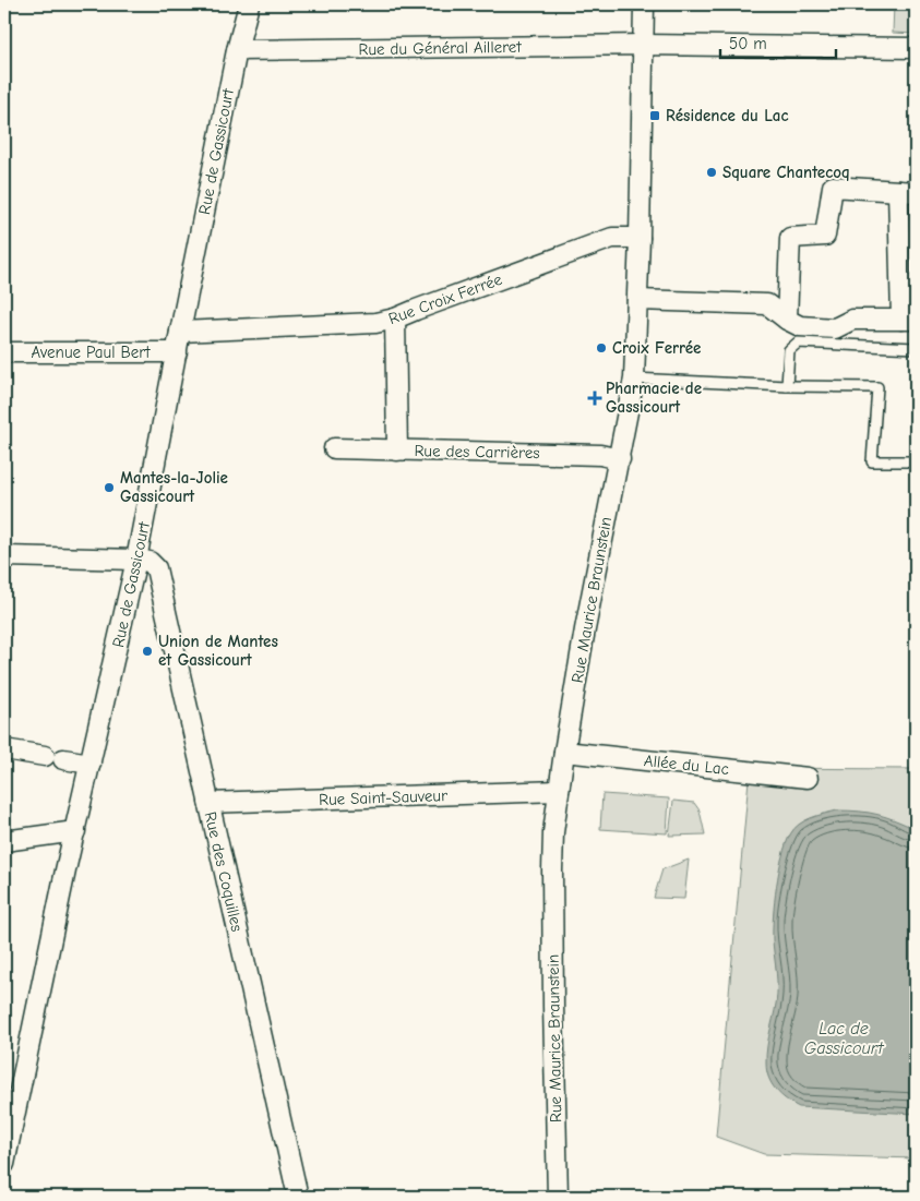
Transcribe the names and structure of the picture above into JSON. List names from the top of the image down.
{
  "streets": {
    "street": [
      "Rue du Général Ailleret",
      "Rue de Gassicourt",
      "Rue Croix Ferrée",
      "Avenue Paul Bert",
      "Rue des Carrières",
      "Rue Maurice Braunstein",
      "Allée du Lac",
      "Rue Saint-Sauveur",
      "Rue des Coquilles"
    ]
  },
  "crossings": [
    ["Rue du Général Ailleret", "Rue de Gassicourt"],
    ["Rue du Général Ailleret", "Rue Maurice Braunstein"],
    ["Rue de Gassicourt", "Rue Croix Ferrée"],
    ["Rue de Gassicourt", "Avenue Paul Bert"],
    ["Rue de Gassicourt", "Rue des Coquilles"],
    ["Rue Croix Ferrée", "Rue Maurice Braunstein"],
    ["Rue des Carrières", "Rue Maurice Braunstein"],
    ["Rue Maurice Braunstein", "Allée du Lac"],
    ["Rue Maurice Braunstein", "Rue Saint-Sauveur"],
    ["Rue Saint-Sauveur", "Rue des Coquilles"]
  ],
  "water": ["Lac de Gassicourt"],
  "places": {
    "transit": ["Résidence du Lac"],
    "other": [
      "Square Chantecoq",
      "Croix Ferrée",
      "Mantes-la-Jolie Gassicourt",
      "Union de Mantes et Gassicourt"
    ],
    "health": ["Pharmacie de Gassicourt"]
  },
  "scale_bar": "50 m"
}
